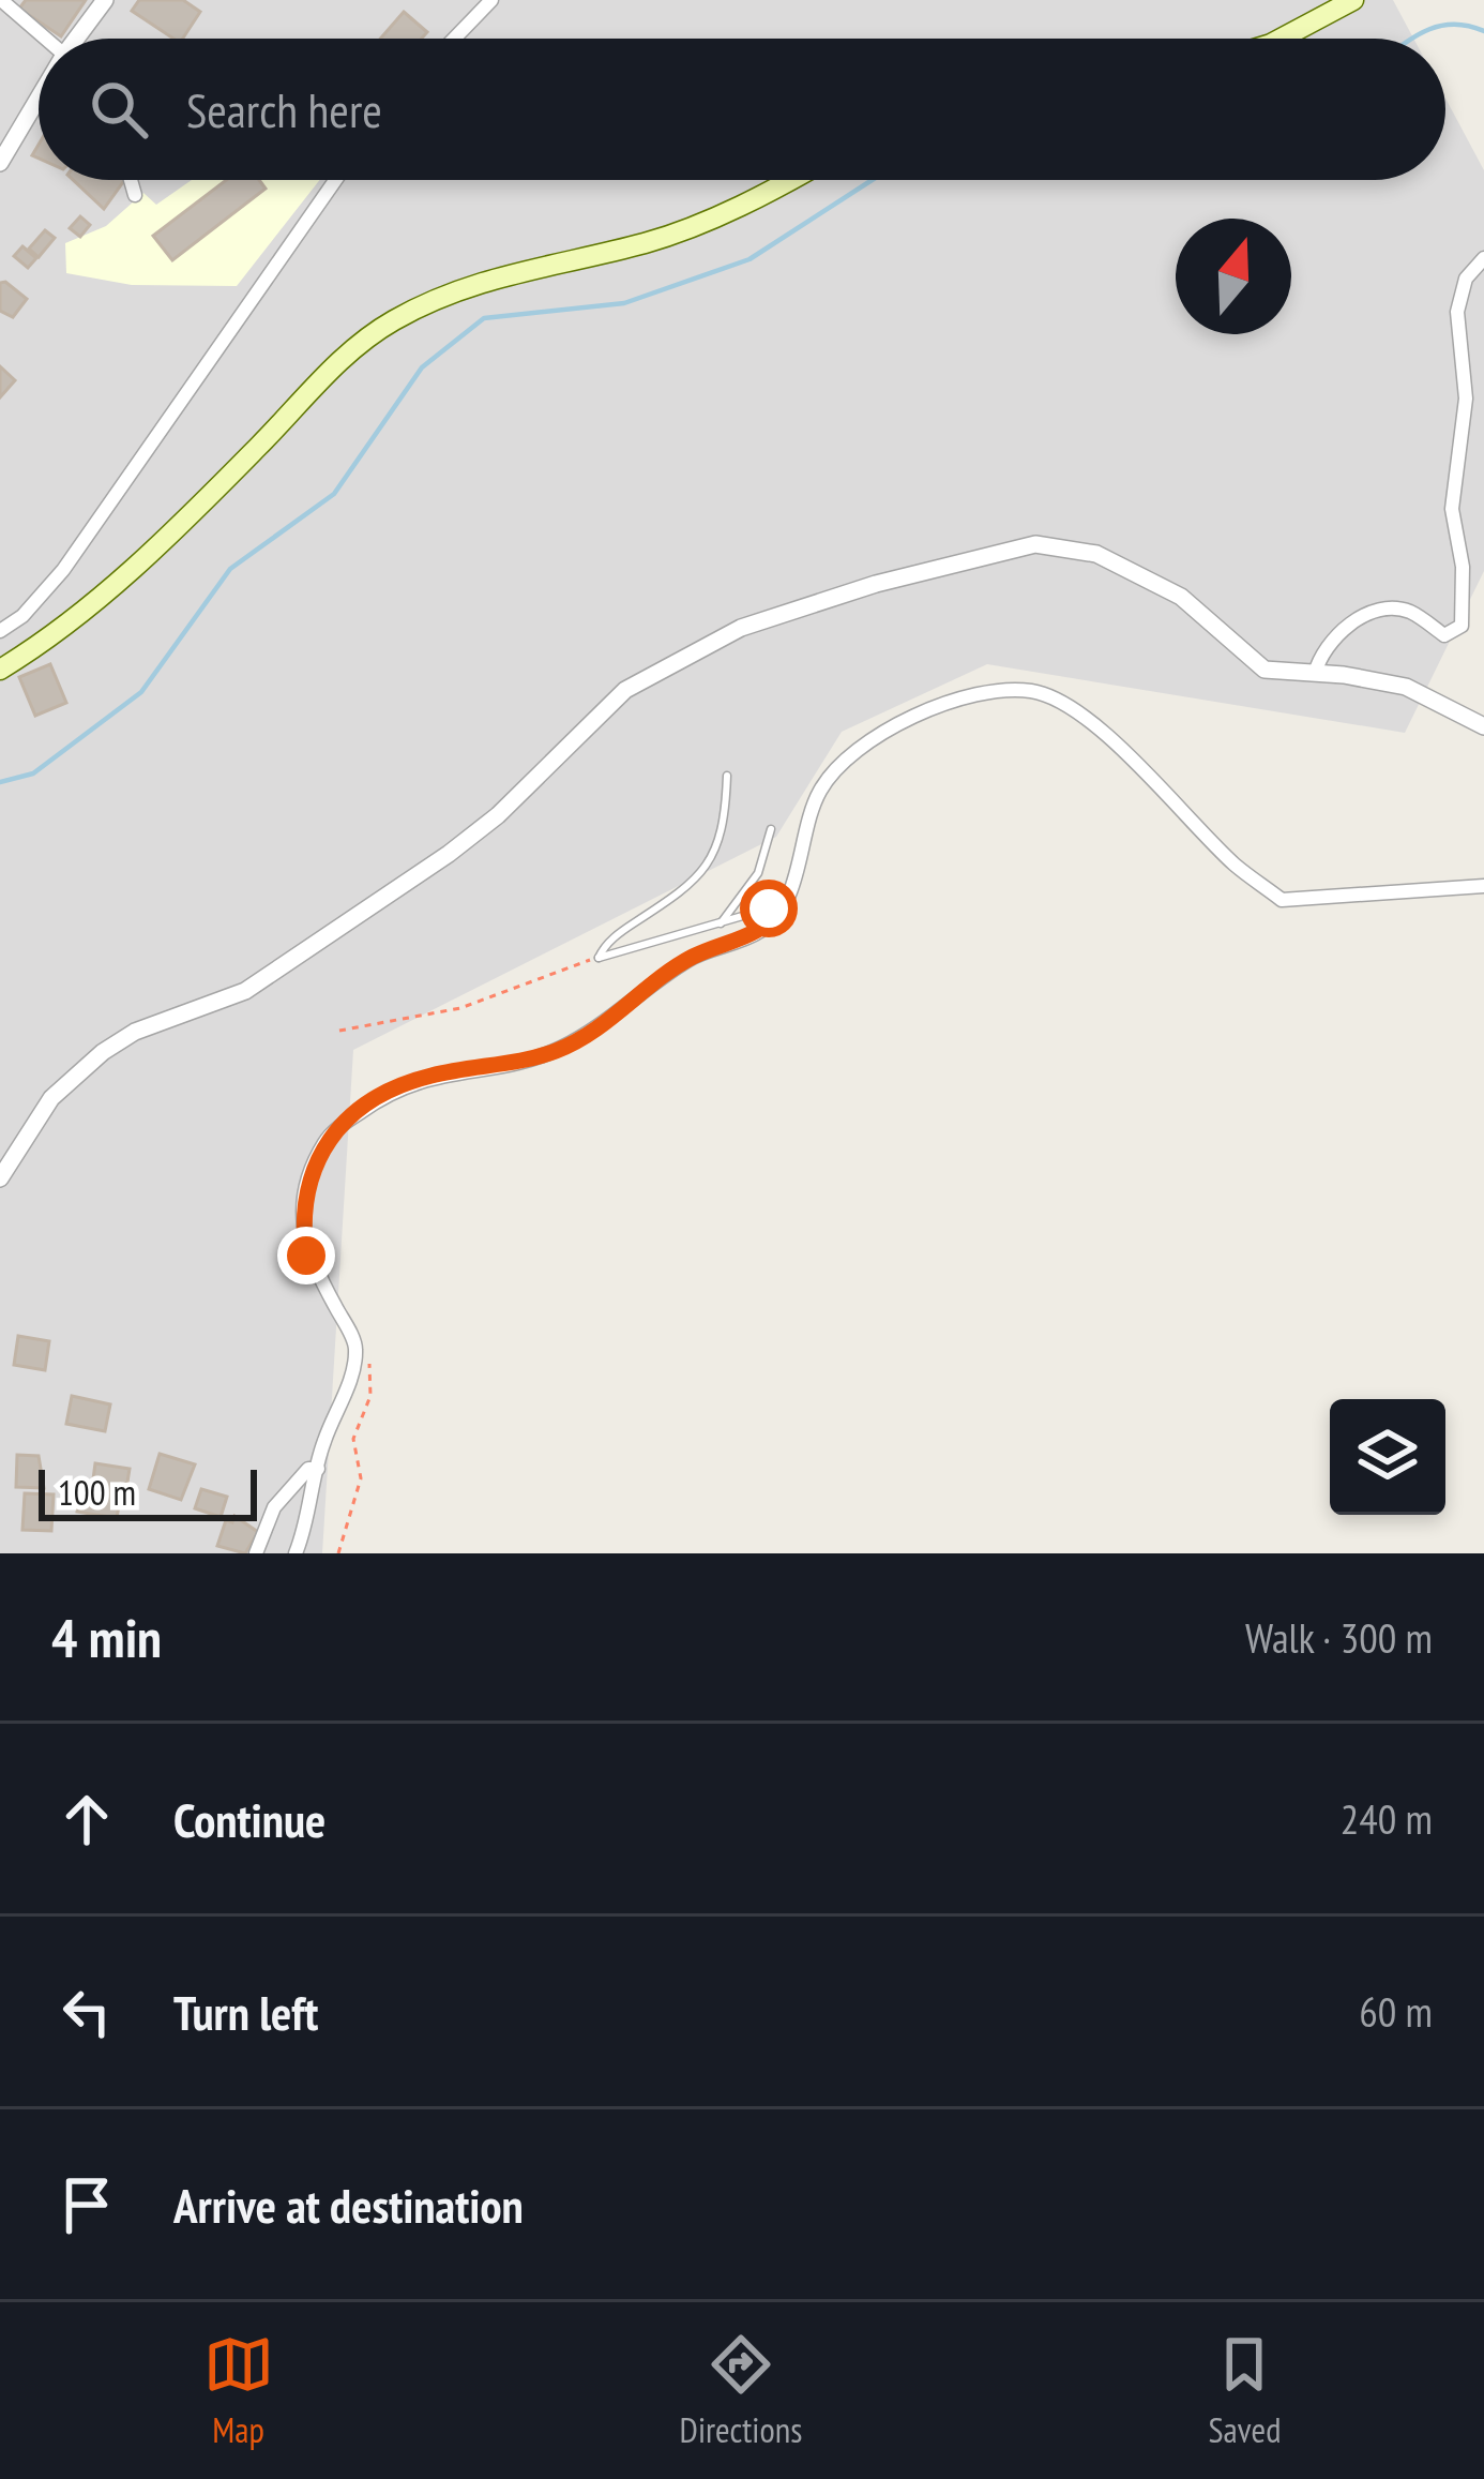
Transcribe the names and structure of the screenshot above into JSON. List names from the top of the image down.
{
  "scale_bar": "100 m",
  "north": "top",
  "page": {
    "search": "Search here",
    "scale": "100 m",
    "heading": ["4 min", "Walk · 300 m"],
    "list": [
      ["Continue", "240 m"],
      ["Turn left", "60 m"],
      "Arrive at destination"
    ],
    "nav": ["Map", "Directions", "Saved"]
  }
}
